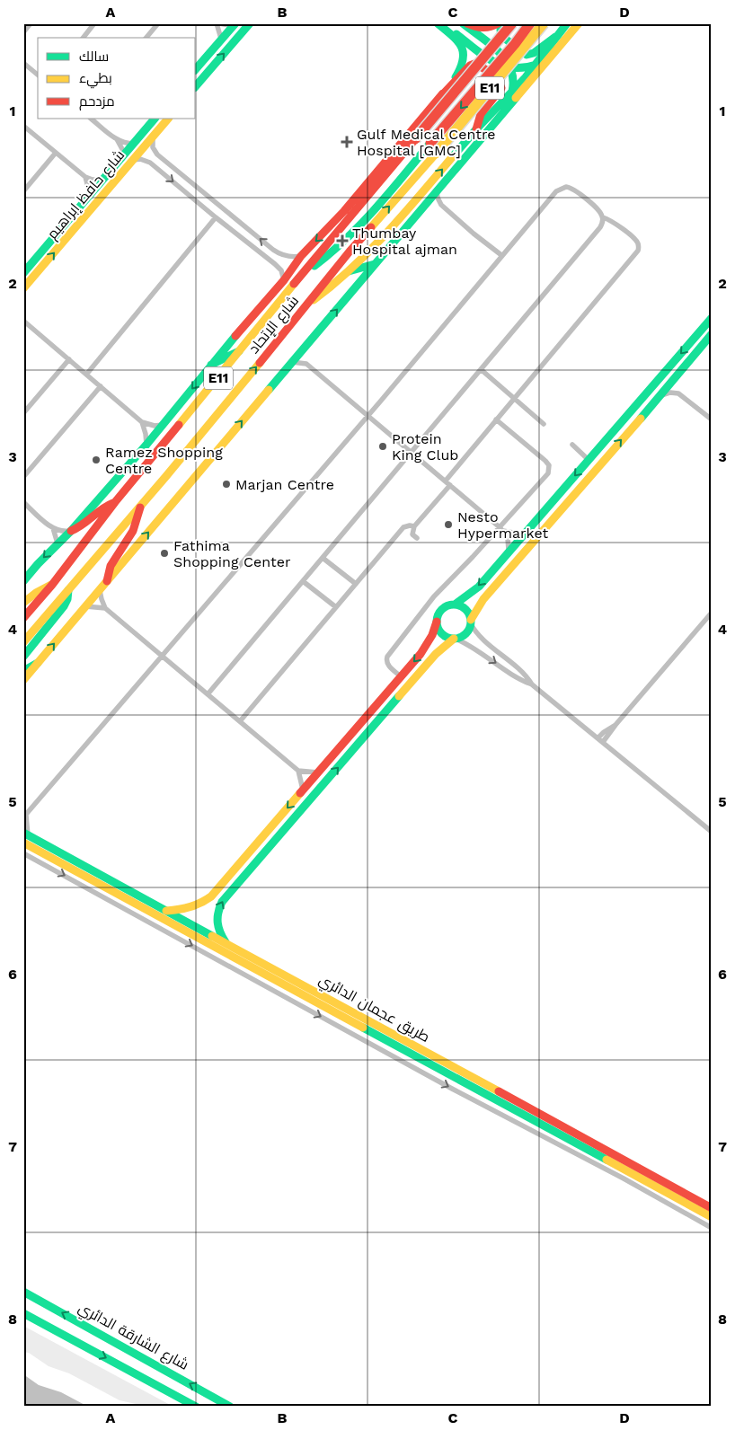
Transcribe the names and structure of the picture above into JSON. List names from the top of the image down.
{
  "streets": {
    "main road": [
      "E11",
      "شارع حافظ إبراهيم",
      "شارع الإتحاد",
      "طريق عجمان الدائري",
      "شارع الشارقة الدائري"
    ]
  },
  "places": {
    "health": ["Gulf Medical Centre Hospital [GMC]", "Thumbay Hospital ajman"],
    "other": [
      "Protein King Club",
      "Ramez Shopping Centre",
      "Marjan Centre",
      "Nesto Hypermarket",
      "Fathima Shopping Center"
    ]
  },
  "legend": ["سالك", "بطيء", "مزدحم"],
  "grid": {
    "columns": [
      "A",
      "B",
      "C",
      "D"
    ],
    "rows": [
      "1",
      "2",
      "3",
      "4",
      "5",
      "6",
      "7",
      "8"
    ]
  }
}
